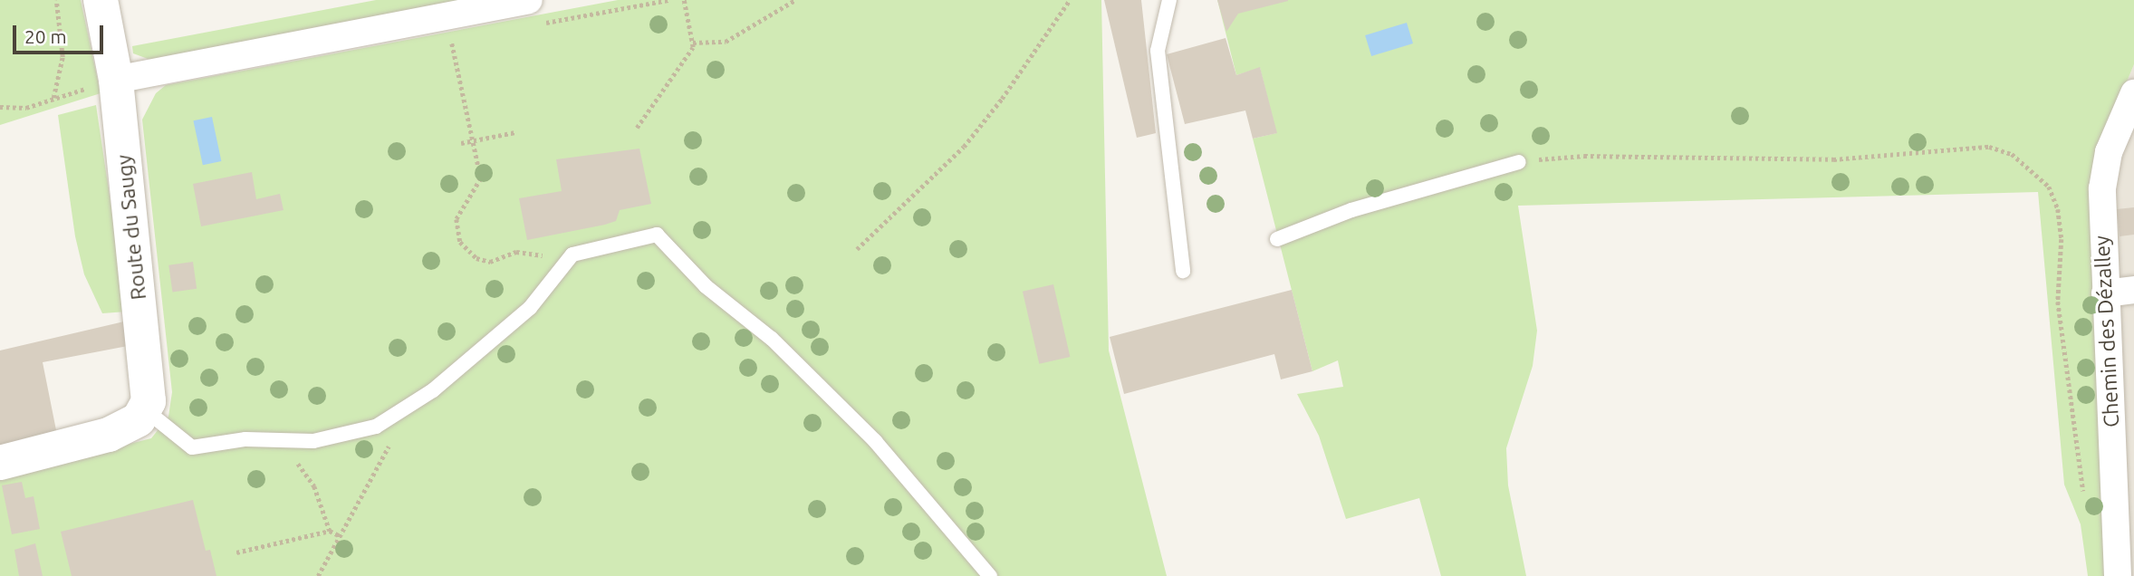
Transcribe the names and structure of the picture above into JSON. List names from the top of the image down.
{
  "streets": {
    "street": ["Route du Saugy", "Chemin des Dézalley"]
  },
  "scale_bar": "20 m"
}
